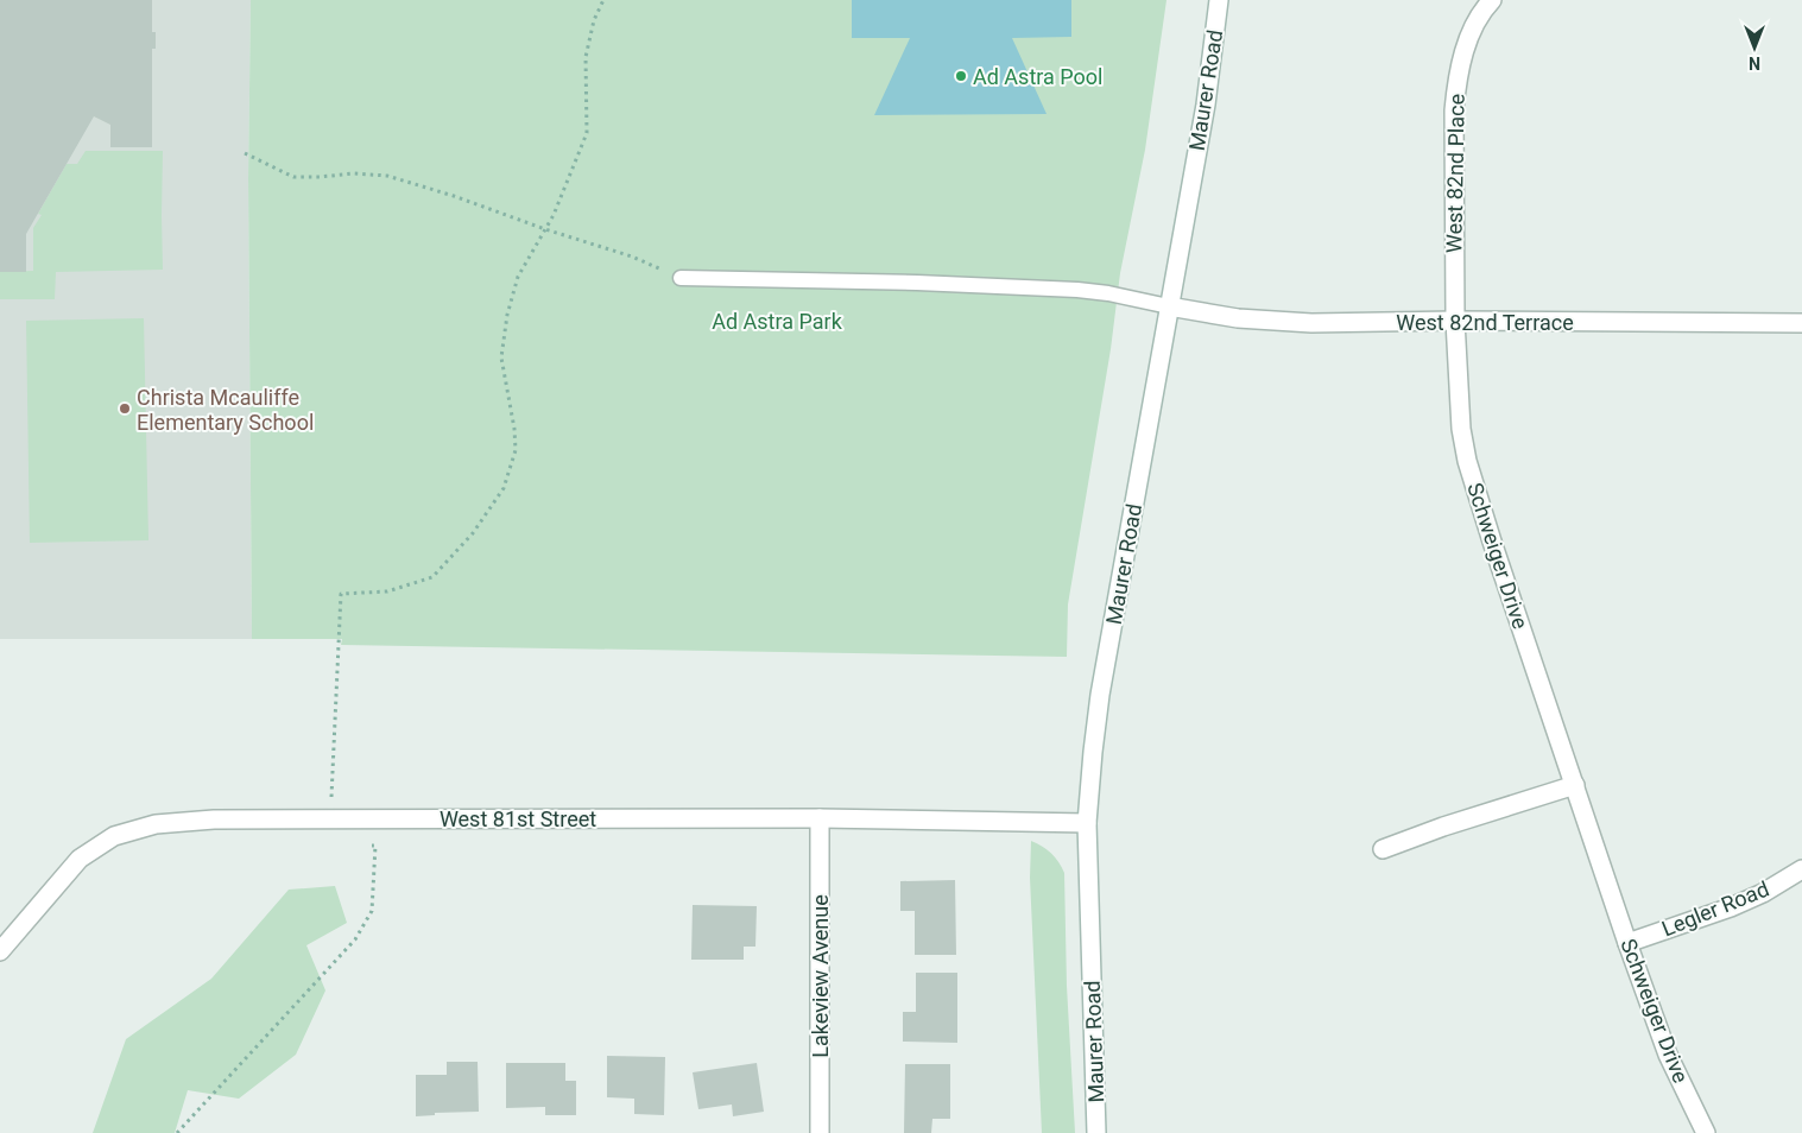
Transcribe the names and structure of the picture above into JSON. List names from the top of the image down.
{
  "streets": {
    "street": [
      "Maurer Road",
      "West 82nd Place",
      "West 82nd Terrace",
      "Schweiger Drive",
      "West 81st Street",
      "Legler Road",
      "Lakeview Avenue"
    ]
  },
  "crossings": [
    ["Maurer Road", "West 82nd Terrace"],
    ["Maurer Road", "West 81st Street"],
    ["West 82nd Place", "West 82nd Terrace"],
    ["West 82nd Place", "Schweiger Drive"],
    ["West 82nd Terrace", "Schweiger Drive"],
    ["Schweiger Drive", "Legler Road"],
    ["West 81st Street", "Lakeview Avenue"]
  ],
  "parks": ["Ad Astra Park"],
  "places": ["Ad Astra Pool", "Christa Mcauliffe Elementary School"],
  "north": "bottom"
}
